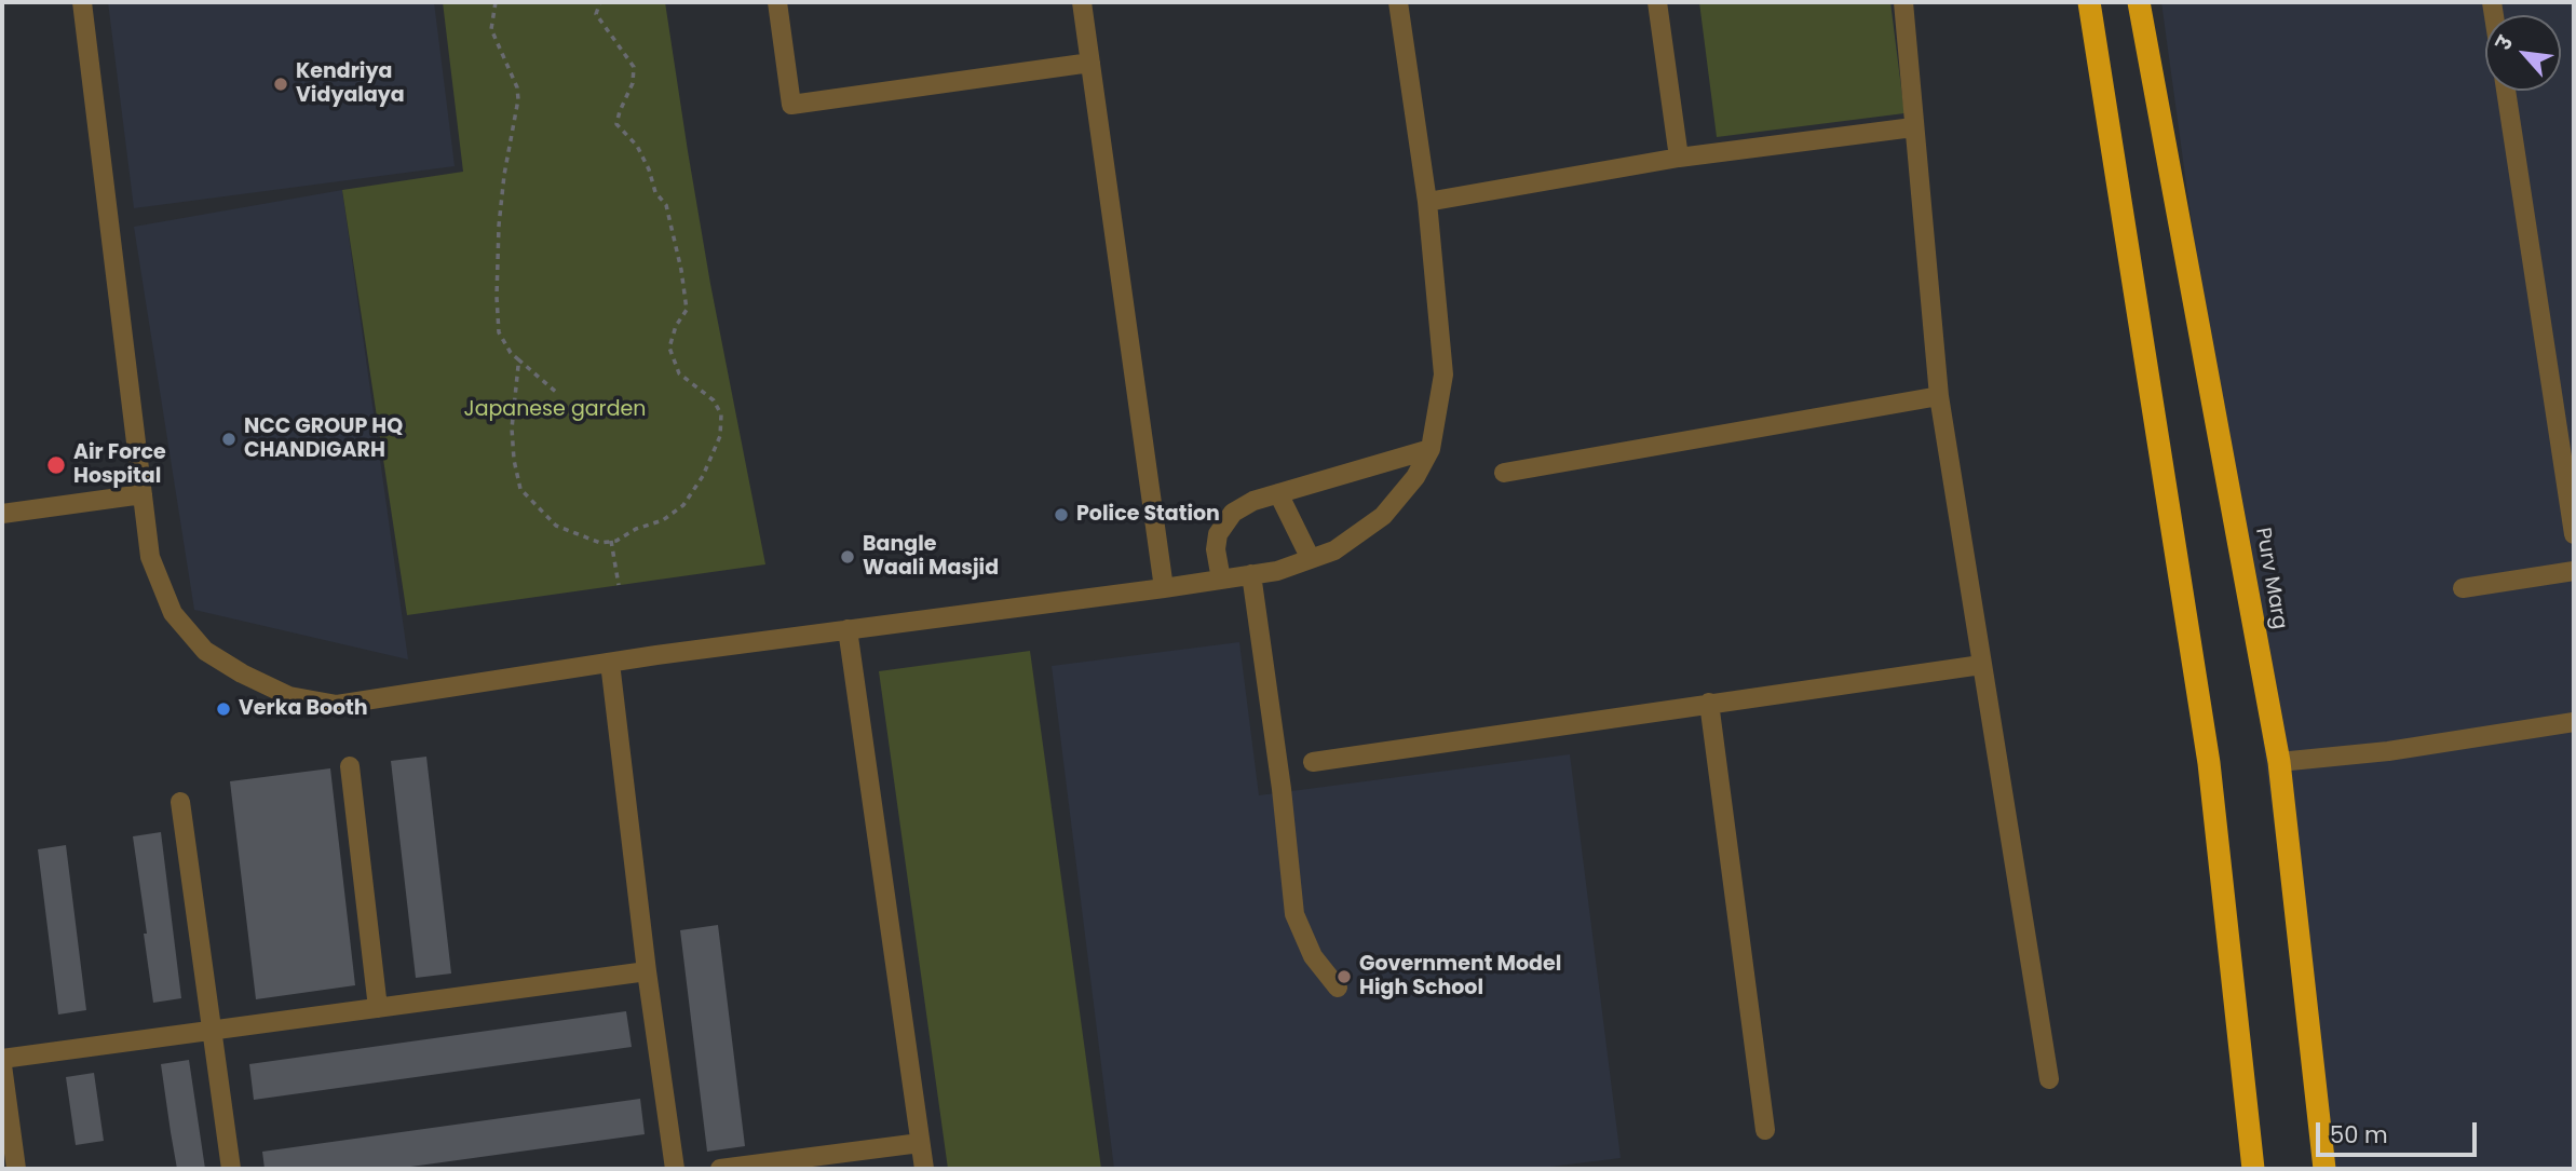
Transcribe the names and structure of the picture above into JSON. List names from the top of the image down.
{
  "streets": {
    "highway": ["Purv Marg"]
  },
  "parks": ["Japanese garden"],
  "places": [
    "Kendriya Vidyalaya",
    "NCC GROUP HQ CHANDIGARH",
    "Air Force Hospital",
    "Police Station",
    "Bangle Waali Masjid",
    "Verka Booth",
    "Government Model High School"
  ],
  "scale_bar": "50 m",
  "north": "top left"
}
